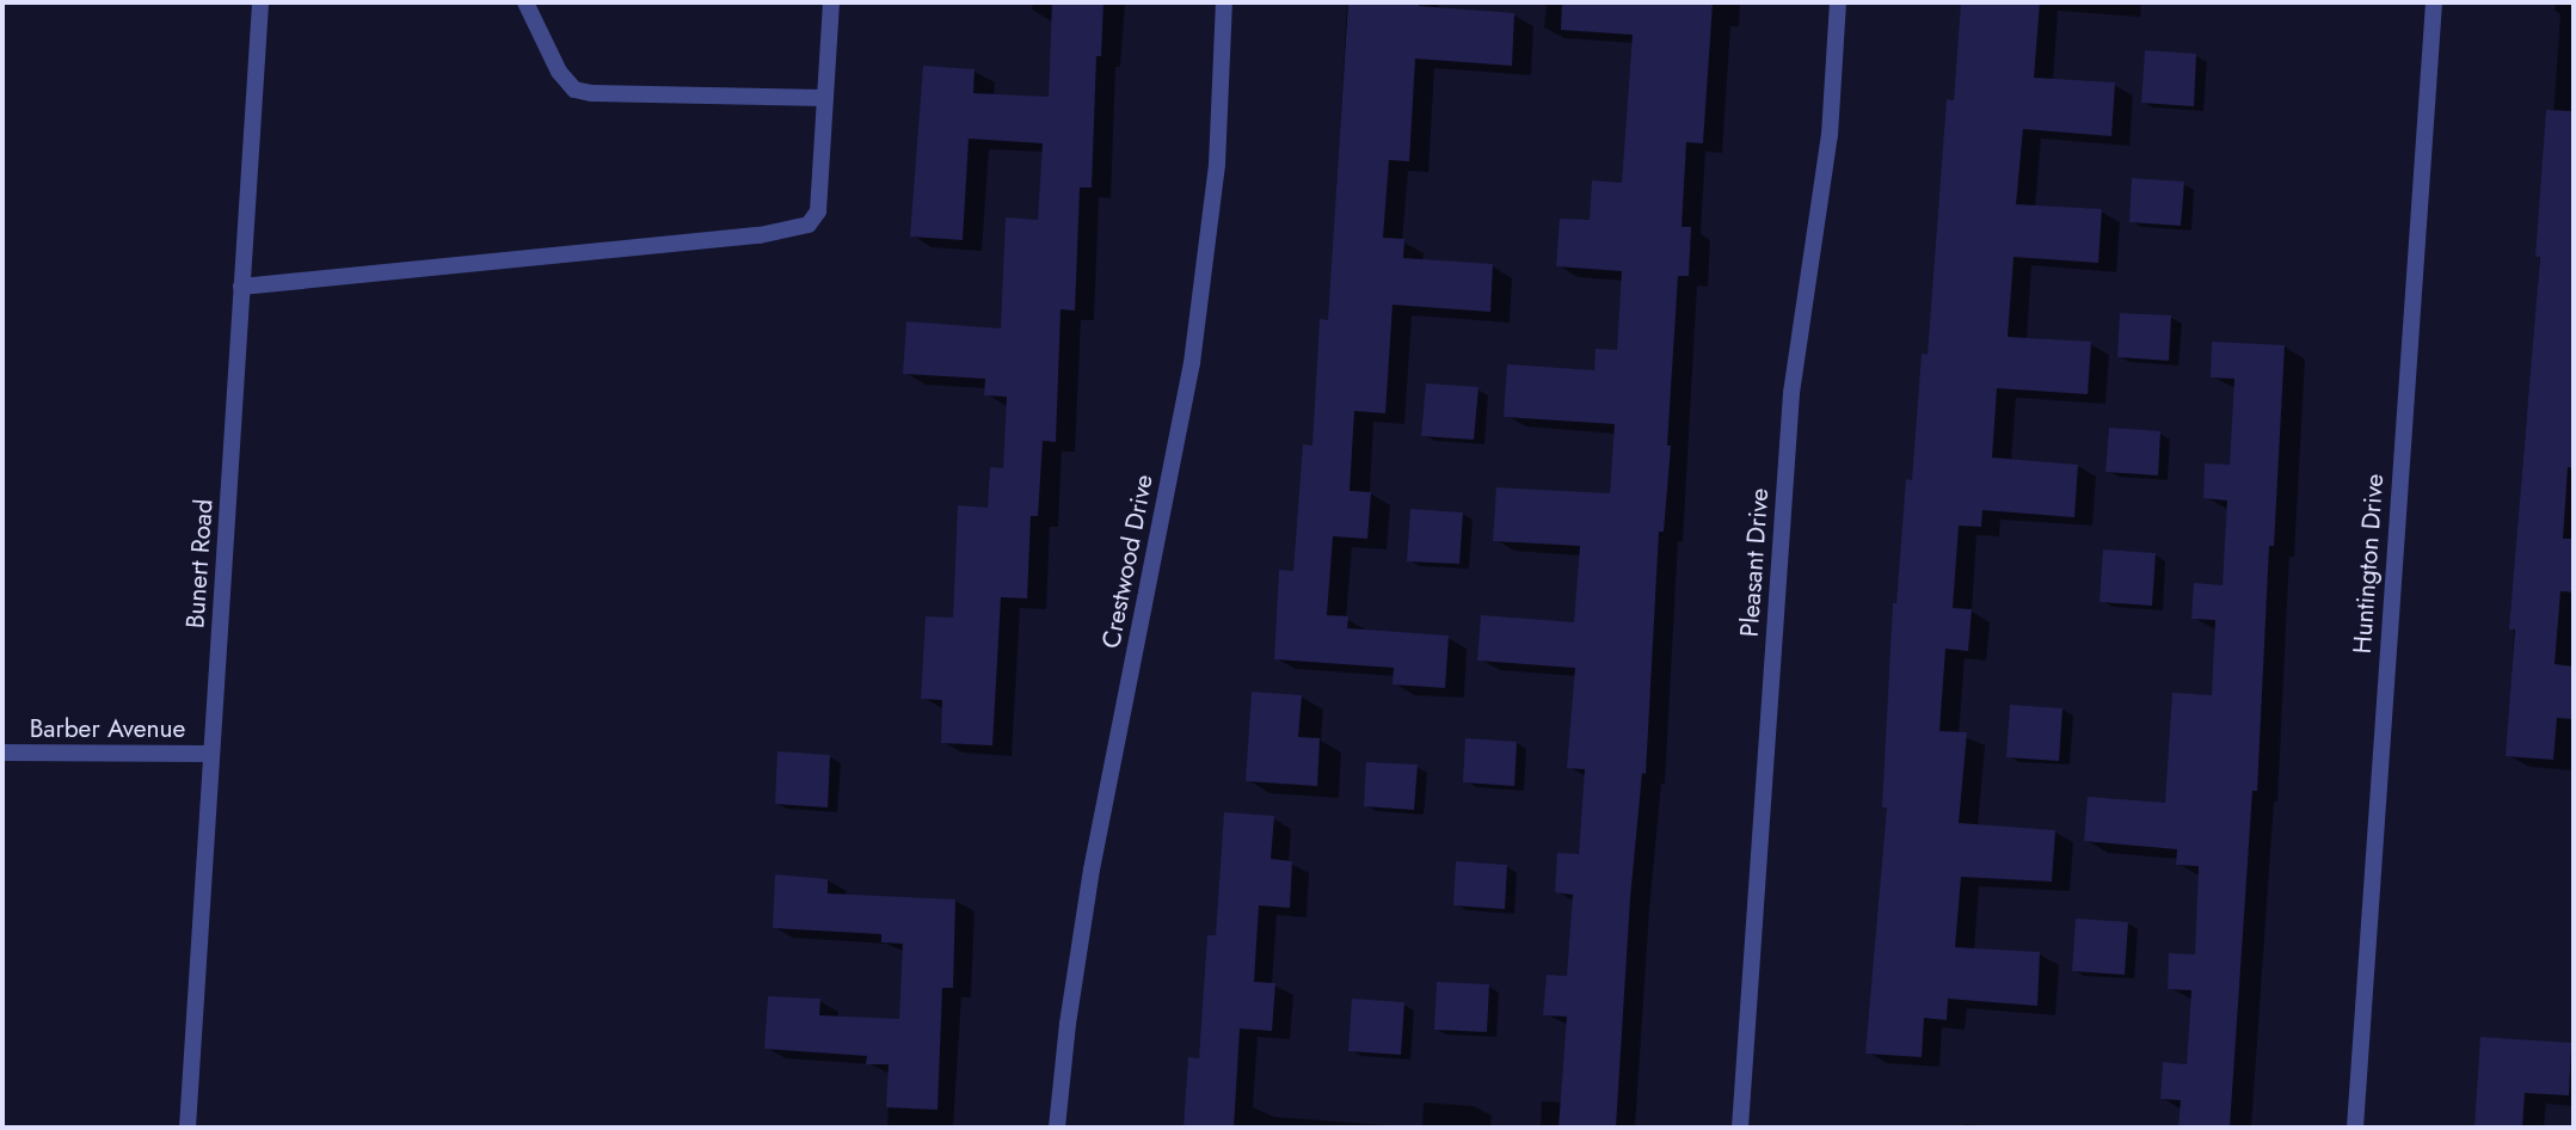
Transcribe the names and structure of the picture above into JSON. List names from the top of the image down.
{
  "streets": {
    "street": [
      "Crestwood Drive",
      "Pleasant Drive",
      "Bunert Road",
      "Huntington Drive",
      "Barber Avenue"
    ]
  },
  "crossings": [
    ["Bunert Road", "Barber Avenue"]
  ]
}
